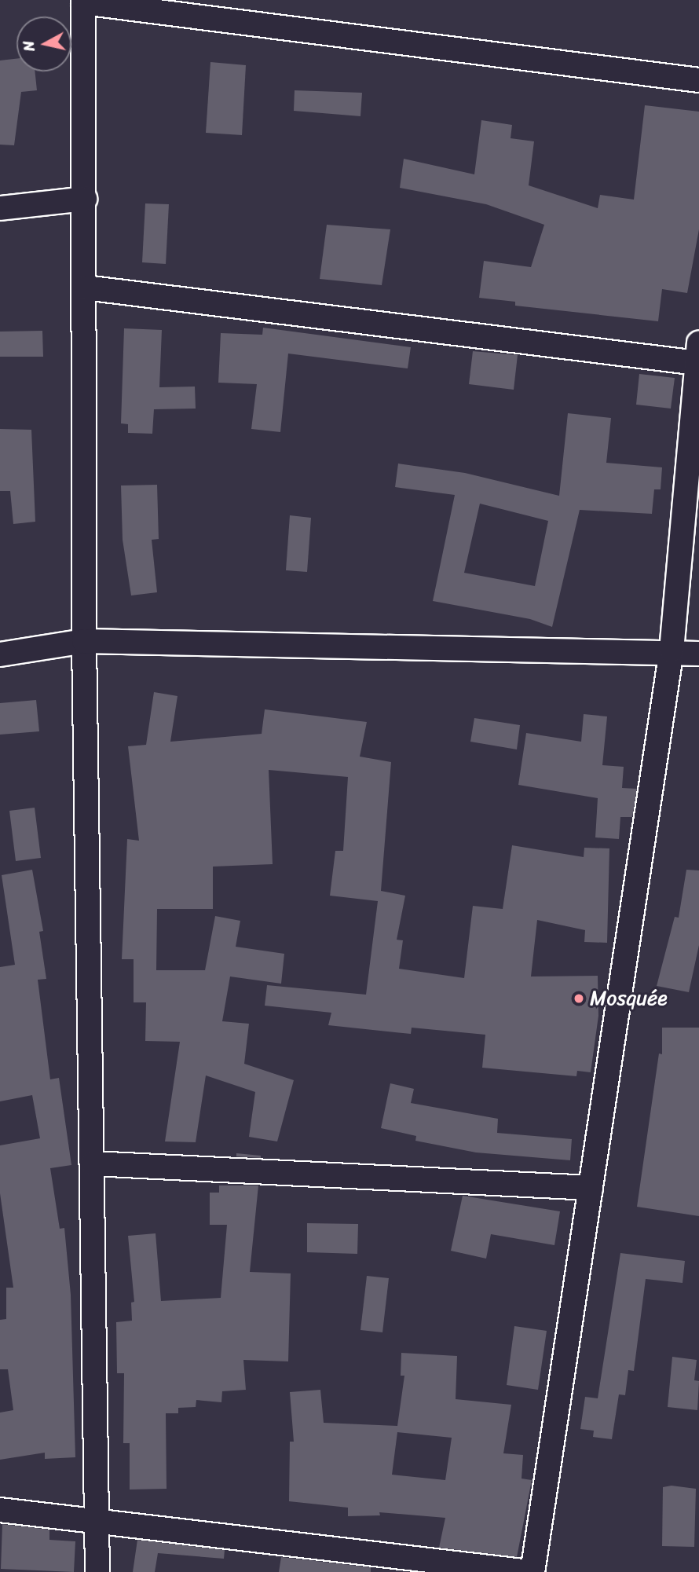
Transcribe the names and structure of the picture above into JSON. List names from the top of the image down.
{
  "places": ["Mosquée"],
  "north": "left"
}
